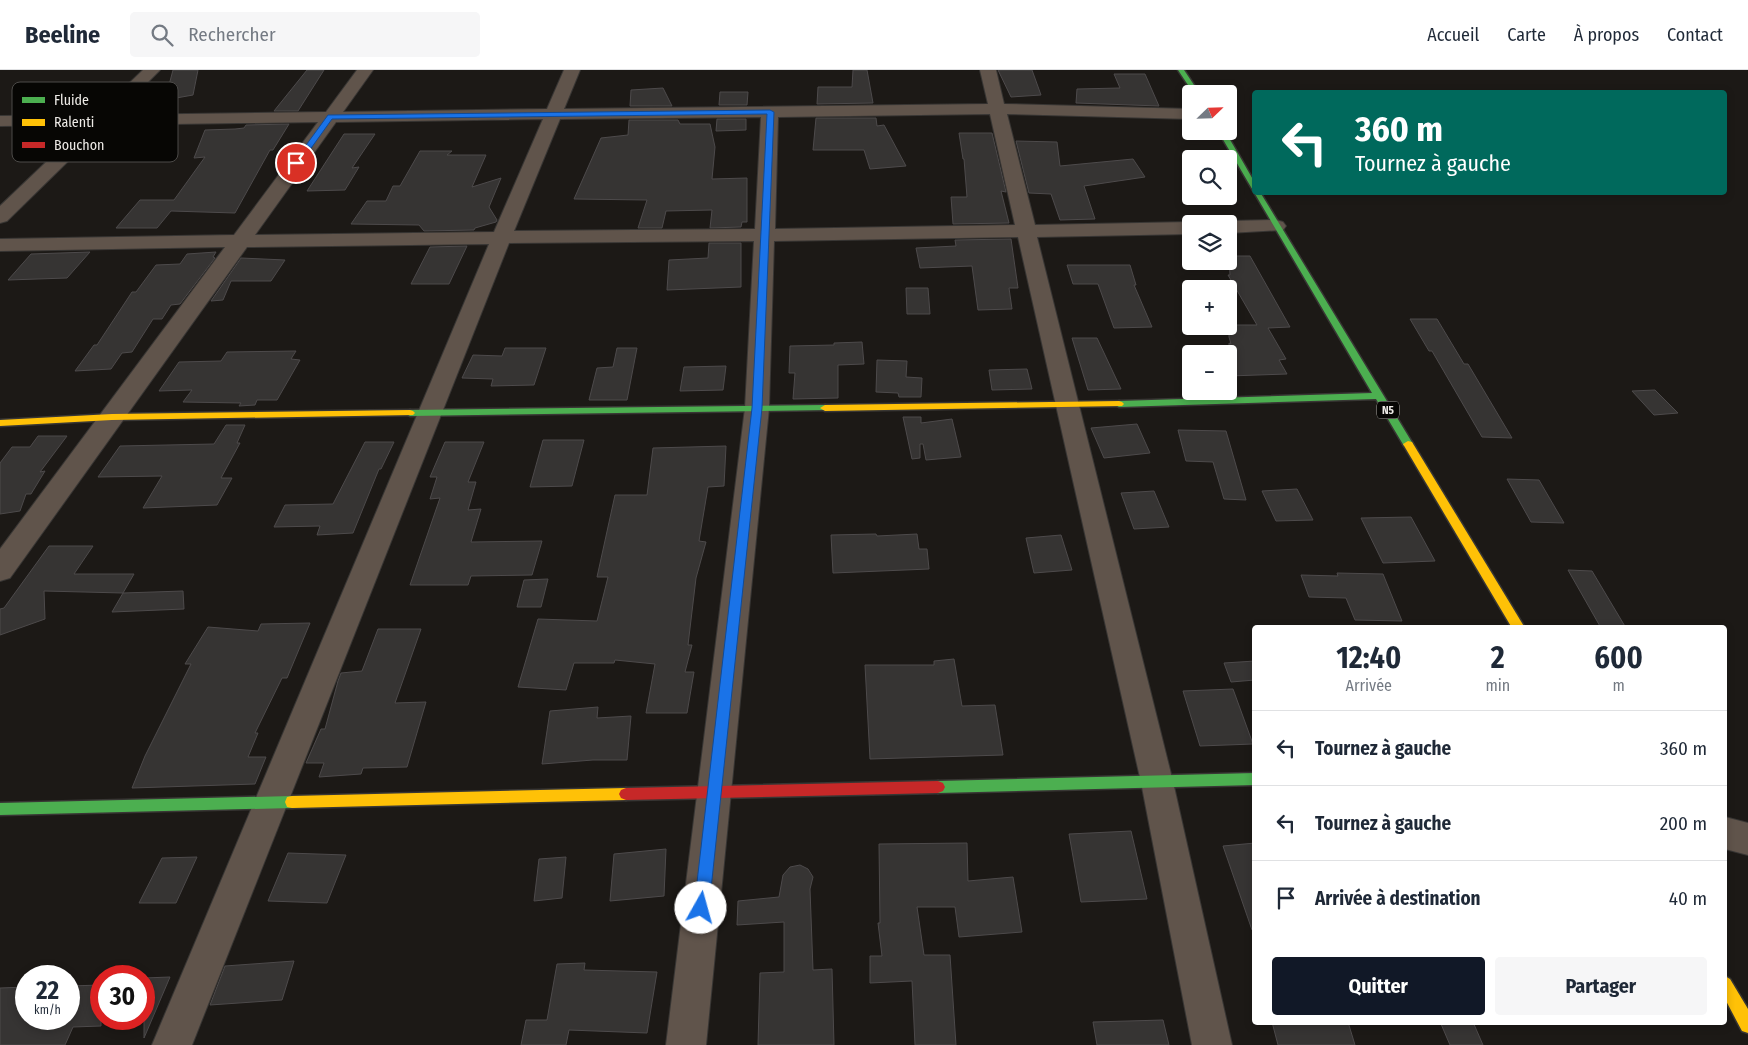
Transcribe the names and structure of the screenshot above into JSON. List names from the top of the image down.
{
  "streets": {
    "main road": ["N5"]
  },
  "legend": ["Fluide", "Ralenti", "Bouchon"],
  "north": "top right",
  "page": {
    "header": "Beeline",
    "search": "Rechercher",
    "nav": [
      "Accueil",
      "Carte",
      "À propos",
      "Contact"
    ],
    "map_buttons": ["+", "−"],
    "turn": ["360 m", "Tournez à gauche"],
    "eta": [
      "12:40",
      "Arrivée",
      "2",
      "min",
      "600",
      "m"
    ],
    "list": [
      {
        "name": "Tournez à gauche",
        "value": "360 m"
      },
      {
        "name": "Tournez à gauche",
        "value": "200 m"
      },
      {
        "name": "Arrivée à destination",
        "value": "40 m"
      }
    ],
    "buttons": ["Quitter", "Partager"],
    "speed": "22 km/h",
    "limit": "30"
  }
}
